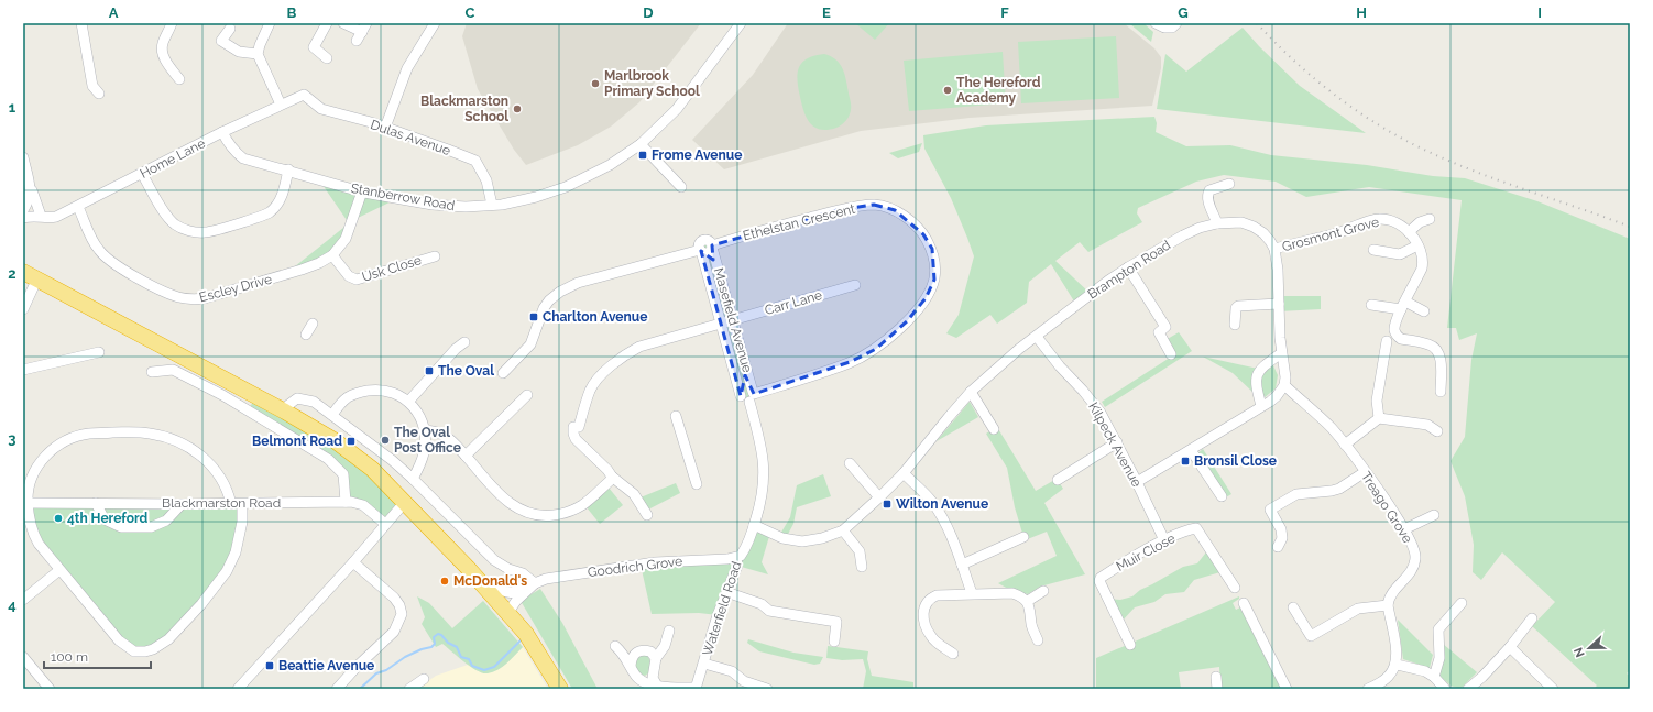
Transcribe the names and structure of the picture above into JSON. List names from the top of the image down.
{
  "streets": {
    "street": [
      "Dulas Avenue",
      "Home Lane",
      "Stanberrow Road",
      "Ethelstan Crescent",
      "Grosmont Grove",
      "Usk Close",
      "Brampton Road",
      "Escley Drive",
      "Carr Lane",
      "Masefield Avenue",
      "Kilpeck Avenue",
      "Blackmarston Road",
      "Treago Grove",
      "Muir Close",
      "Goodrich Grove",
      "Waterfield Road"
    ]
  },
  "crossings": [
    ["Dulas Avenue", "Home Lane"],
    ["Dulas Avenue", "Stanberrow Road"],
    ["Home Lane", "Stanberrow Road"],
    ["Home Lane", "Escley Drive"],
    ["Stanberrow Road", "Escley Drive"],
    ["Ethelstan Crescent", "Masefield Avenue"],
    ["Ethelstan Crescent", "Waterfield Road"],
    ["Grosmont Grove", "Brampton Road"],
    ["Usk Close", "Escley Drive"],
    ["Brampton Road", "Kilpeck Avenue"],
    ["Brampton Road", "Treago Grove"],
    ["Brampton Road", "Waterfield Road"],
    ["Carr Lane", "Masefield Avenue"],
    ["Masefield Avenue", "Waterfield Road"],
    ["Kilpeck Avenue", "Muir Close"],
    ["Goodrich Grove", "Waterfield Road"]
  ],
  "places": {
    "other": [
      "Marlbrook Primary School",
      "The Hereford Academy",
      "Blackmarston School",
      "The Oval Post Office",
      "4th Hereford",
      "McDonald's"
    ],
    "transit": [
      "Frome Avenue",
      "Charlton Avenue",
      "The Oval",
      "Belmont Road",
      "Bronsil Close",
      "Wilton Avenue",
      "Beattie Avenue"
    ]
  },
  "scale_bar": "100 m",
  "north": "left",
  "grid": {
    "columns": [
      "A",
      "B",
      "C",
      "D",
      "E",
      "F",
      "G",
      "H",
      "I"
    ],
    "rows": [
      "1",
      "2",
      "3",
      "4"
    ]
  }
}
